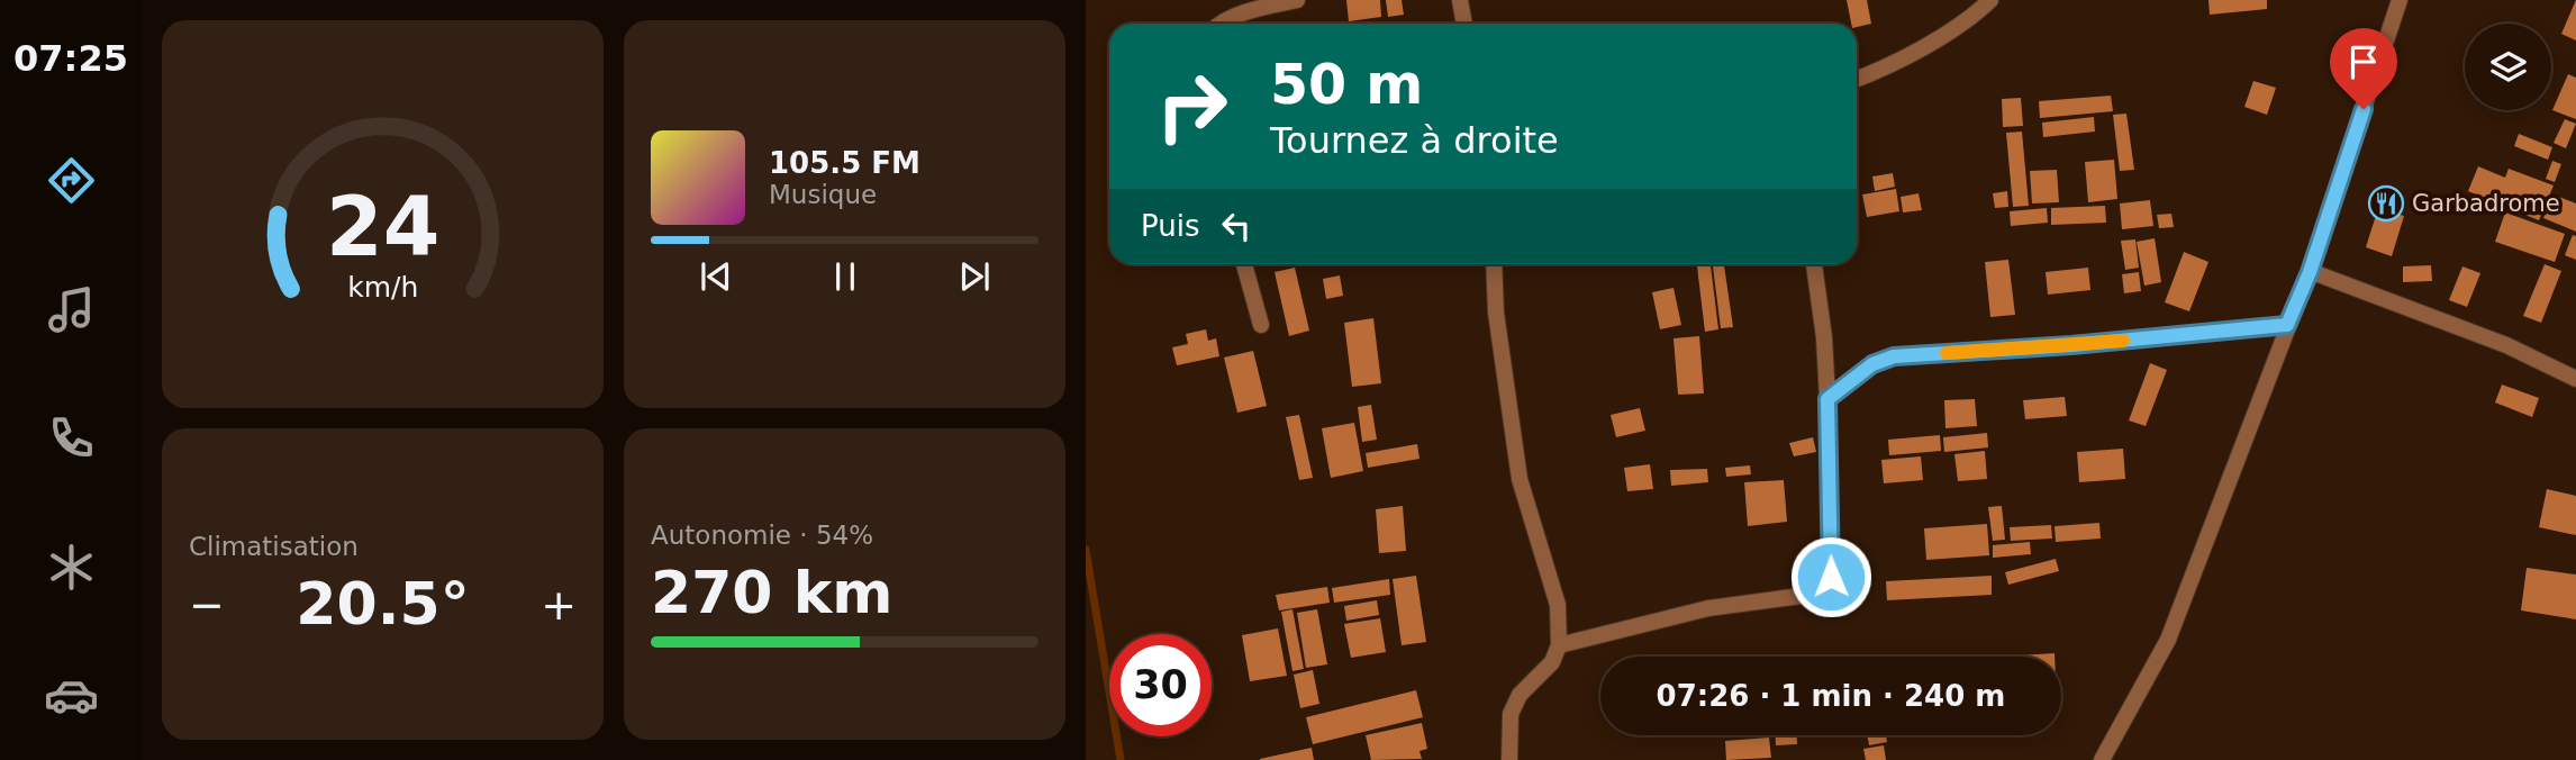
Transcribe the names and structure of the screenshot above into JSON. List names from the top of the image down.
{
  "places": {
    "restaurant": ["Garbadrome"]
  },
  "page": {
    "tabs": "07:25",
    "turn": ["50 m", "Tournez à droite"],
    "song": ["105.5 FM", "Musique"],
    "then": "Puis",
    "tile": [
      "Climatisation",
      ["Autonomie · 54%", "270 km"]
    ],
    "heat": ["−", "20.5°", "+"],
    "limit": "30",
    "trip": "07:26 · 1 min · 240 m",
    "gauge": ["24", "km/h"]
  }
}
